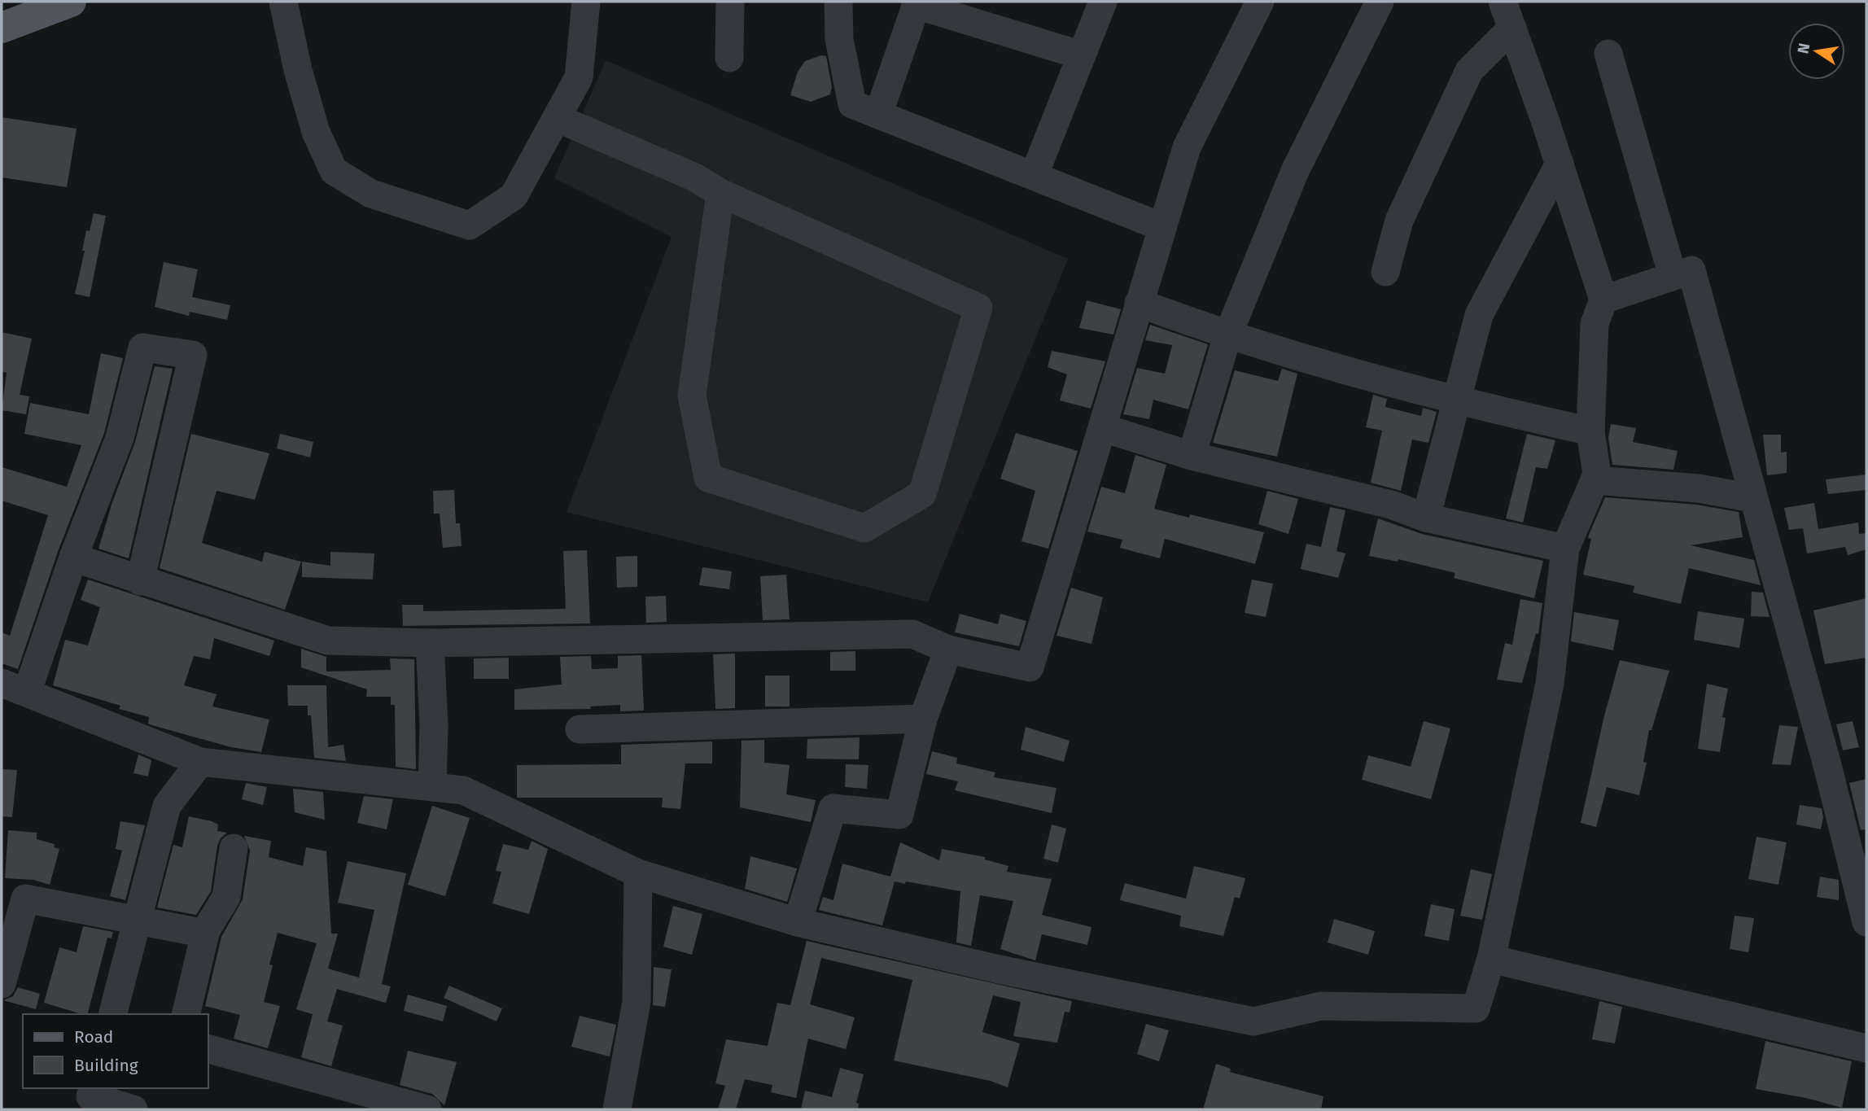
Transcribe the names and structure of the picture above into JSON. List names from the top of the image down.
{
  "legend": ["Road", "Building"],
  "north": "left"
}
